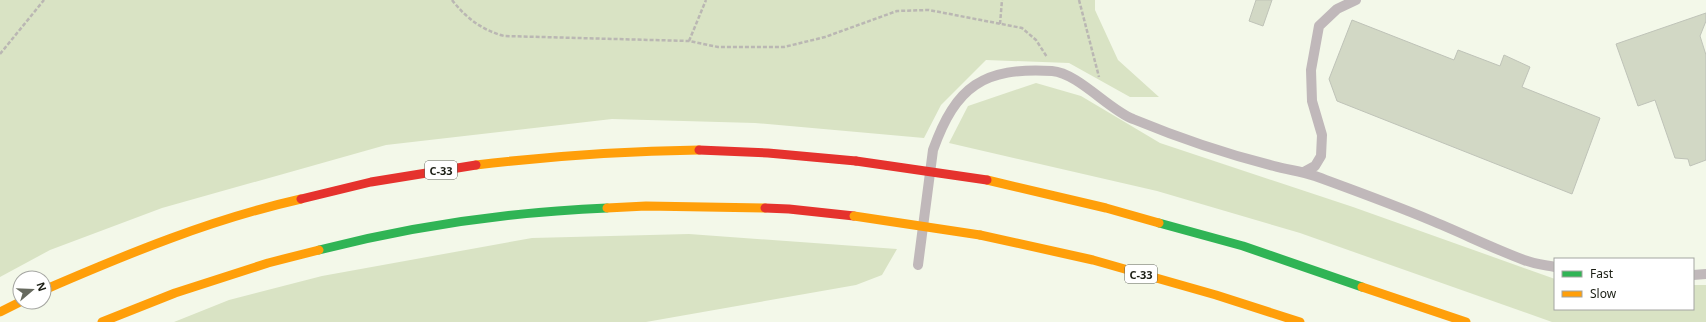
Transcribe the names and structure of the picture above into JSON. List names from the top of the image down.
{
  "streets": {
    "highway": ["C-33"]
  },
  "legend": ["Fast", "Slow"],
  "north": "right"
}
